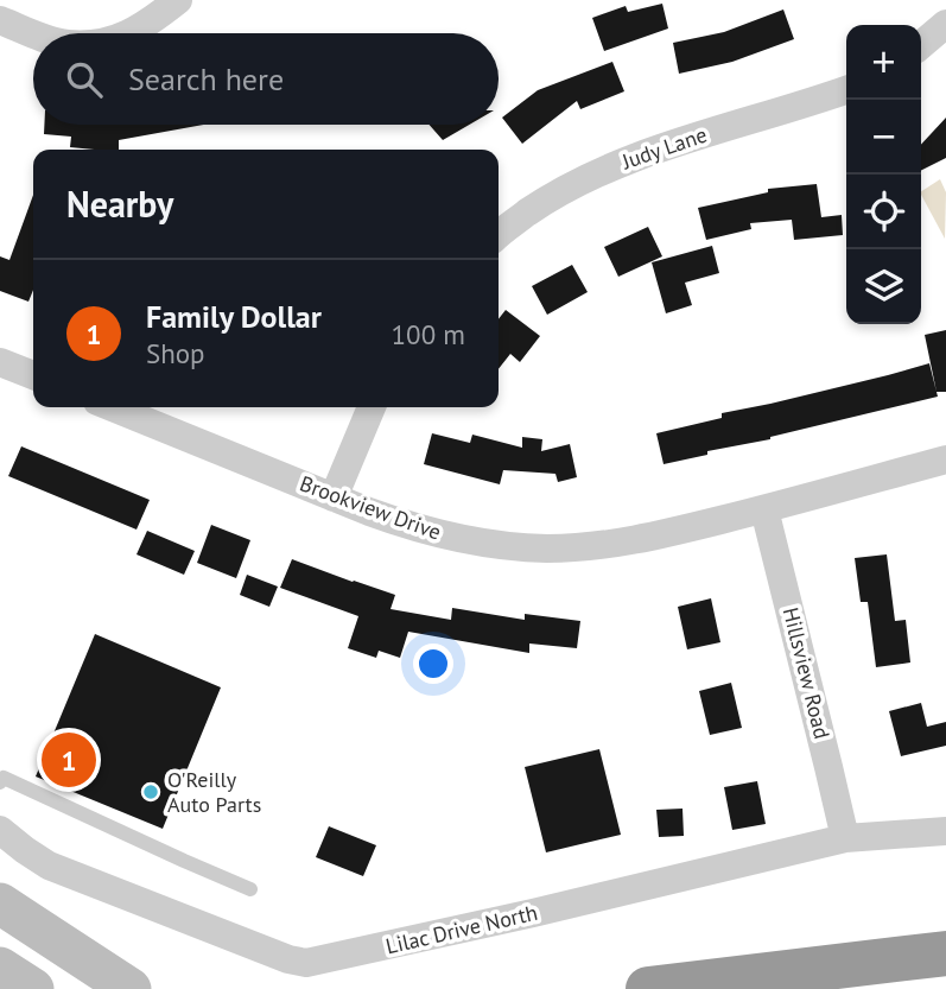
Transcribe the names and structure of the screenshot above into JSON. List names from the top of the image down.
{
  "streets": {
    "street": [
      "Judy Lane",
      "Brookview Drive",
      "Hillsview Road",
      "Lilac Drive North"
    ]
  },
  "crossings": [
    ["Brookview Drive", "Hillsview Road"],
    ["Hillsview Road", "Lilac Drive North"]
  ],
  "places": ["O'Reilly Auto Parts"],
  "page": {
    "map_buttons": ["+", "−"],
    "search": "Search here",
    "heading": "Nearby",
    "list": [
      {
        "mark": "1",
        "name": "Family Dollar",
        "note": "Shop",
        "value": "100 m"
      }
    ],
    "pins": "1"
  }
}
